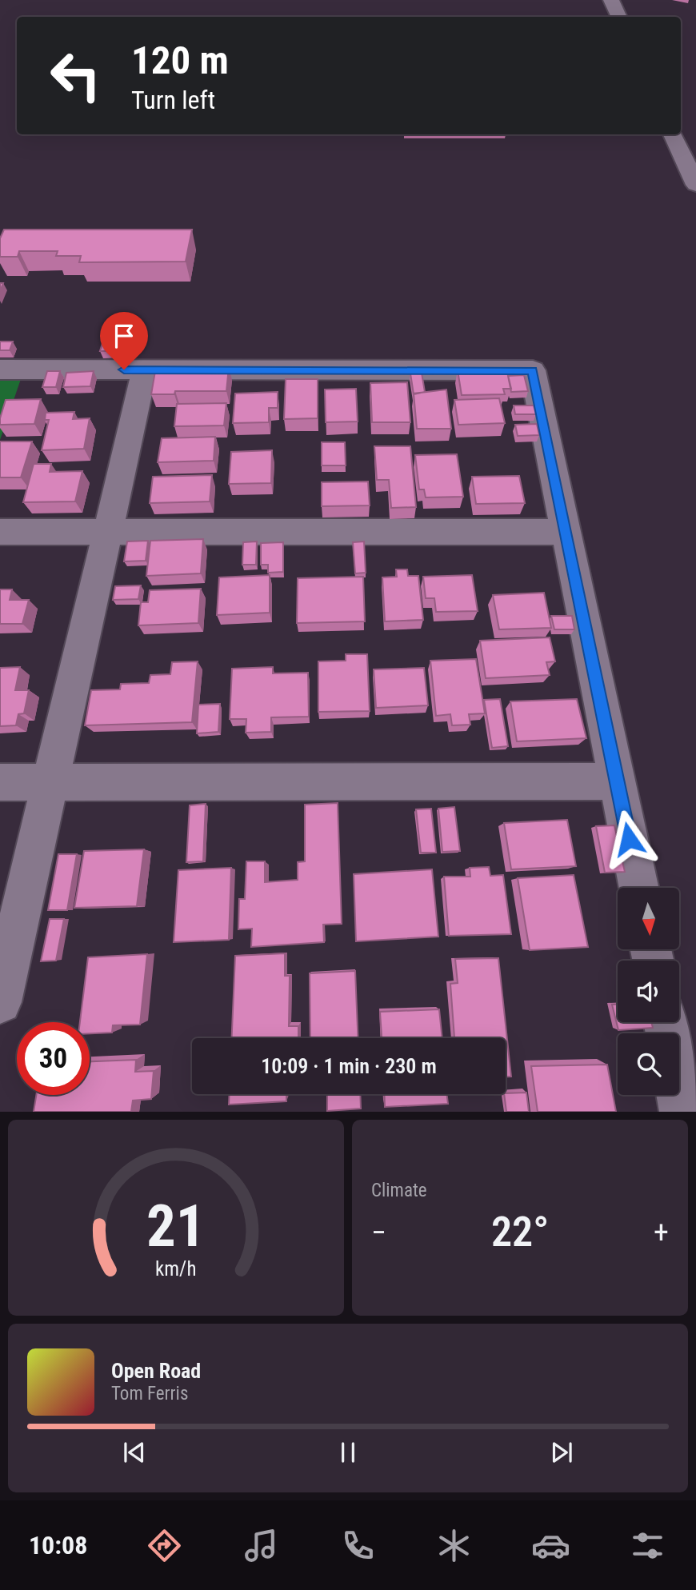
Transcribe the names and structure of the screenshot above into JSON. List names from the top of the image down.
{
  "north": "bottom",
  "page": {
    "turn": ["120 m", "Turn left"],
    "limit": "30",
    "trip": "10:09 · 1 min · 230 m",
    "tile": "Climate",
    "heat": ["−", "22°", "+"],
    "song": ["Open Road", "Tom Ferris"],
    "tabs": "10:08",
    "gauge": ["21", "km/h"]
  }
}
